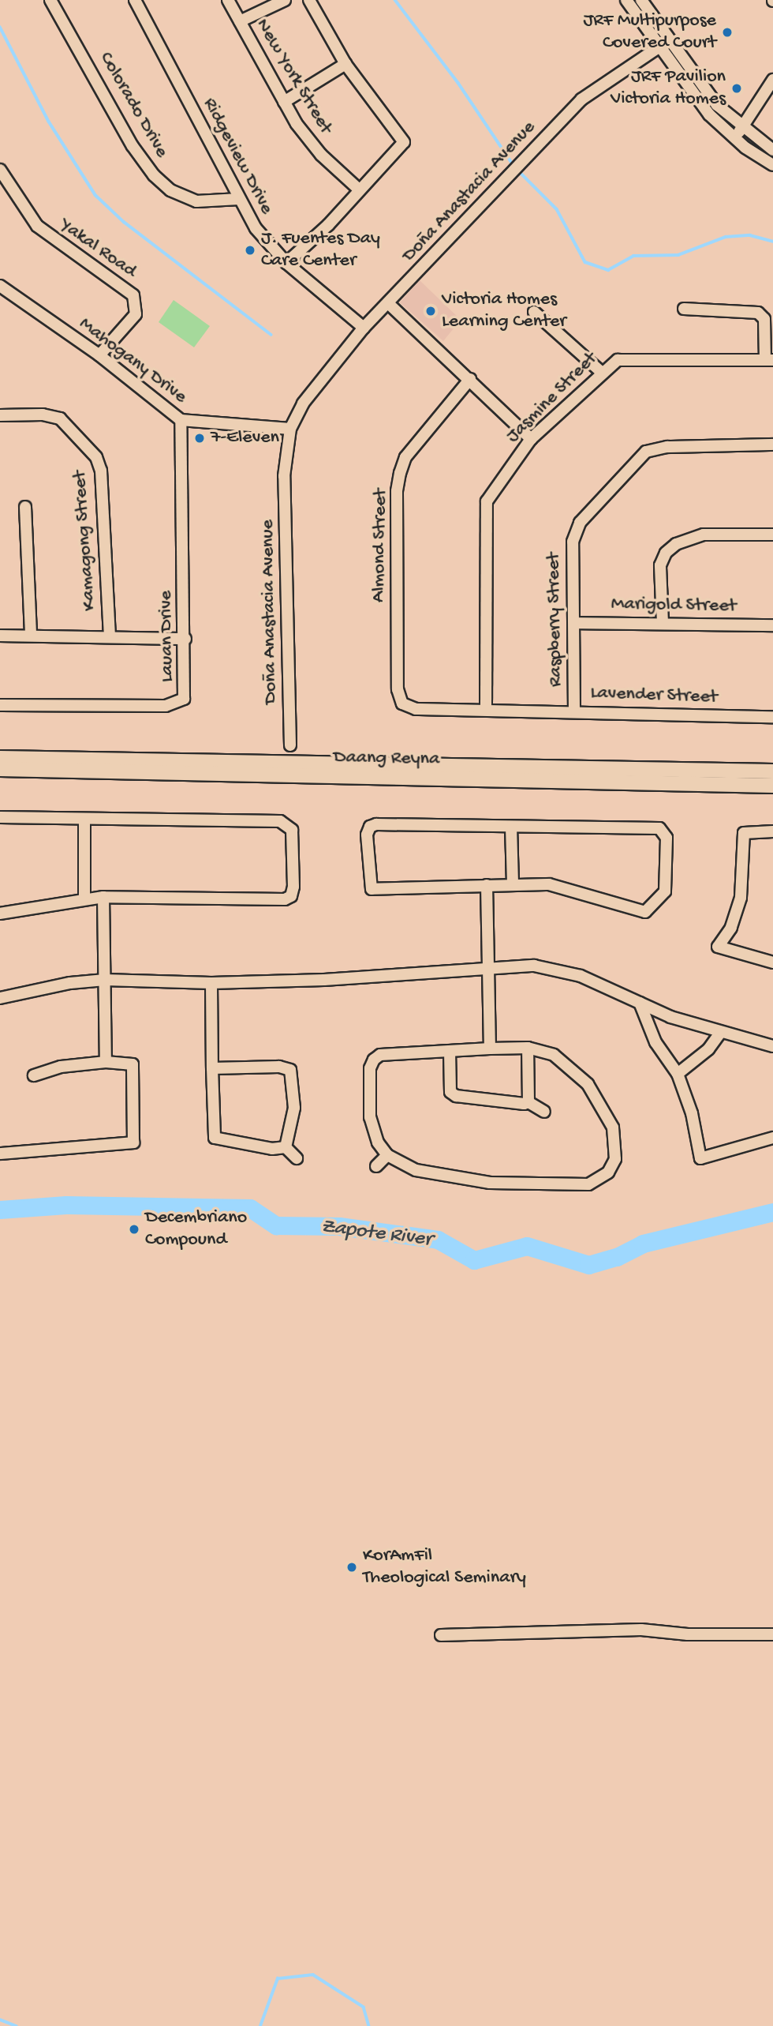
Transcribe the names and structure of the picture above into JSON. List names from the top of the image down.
{
  "streets": {
    "main road": ["Daang Reyna"],
    "street": [
      "New York Street",
      "Colorado Drive",
      "Ridgeview Drive",
      "Doña Anastacia Avenue",
      "Yakal Road",
      "Mahogany Drive",
      "Jasmine Street",
      "Kamagong Street",
      "Almond Street",
      "Marigold Street",
      "Raspberry Street",
      "Lauan Drive",
      "Lavender Street"
    ]
  },
  "crossings": [
    ["Colorado Drive", "Ridgeview Drive"],
    ["Ridgeview Drive", "Doña Anastacia Avenue"],
    ["Doña Anastacia Avenue", "Mahogany Drive"],
    ["Yakal Road", "Mahogany Drive"],
    ["Mahogany Drive", "Lauan Drive"],
    ["Jasmine Street", "Lavender Street"],
    ["Almond Street", "Lavender Street"],
    ["Marigold Street", "Raspberry Street"],
    ["Raspberry Street", "Lavender Street"]
  ],
  "water": ["Zapote River"],
  "places": [
    "JRF Multipurpose Covered Court",
    "JRF Pavilion Victoria Homes",
    "J. Fuentes Day Care Center",
    "Victoria Homes Learning Center",
    "7-Eleven",
    "Decembriano Compound",
    "KorAmFil Theological Seminary"
  ]
}
